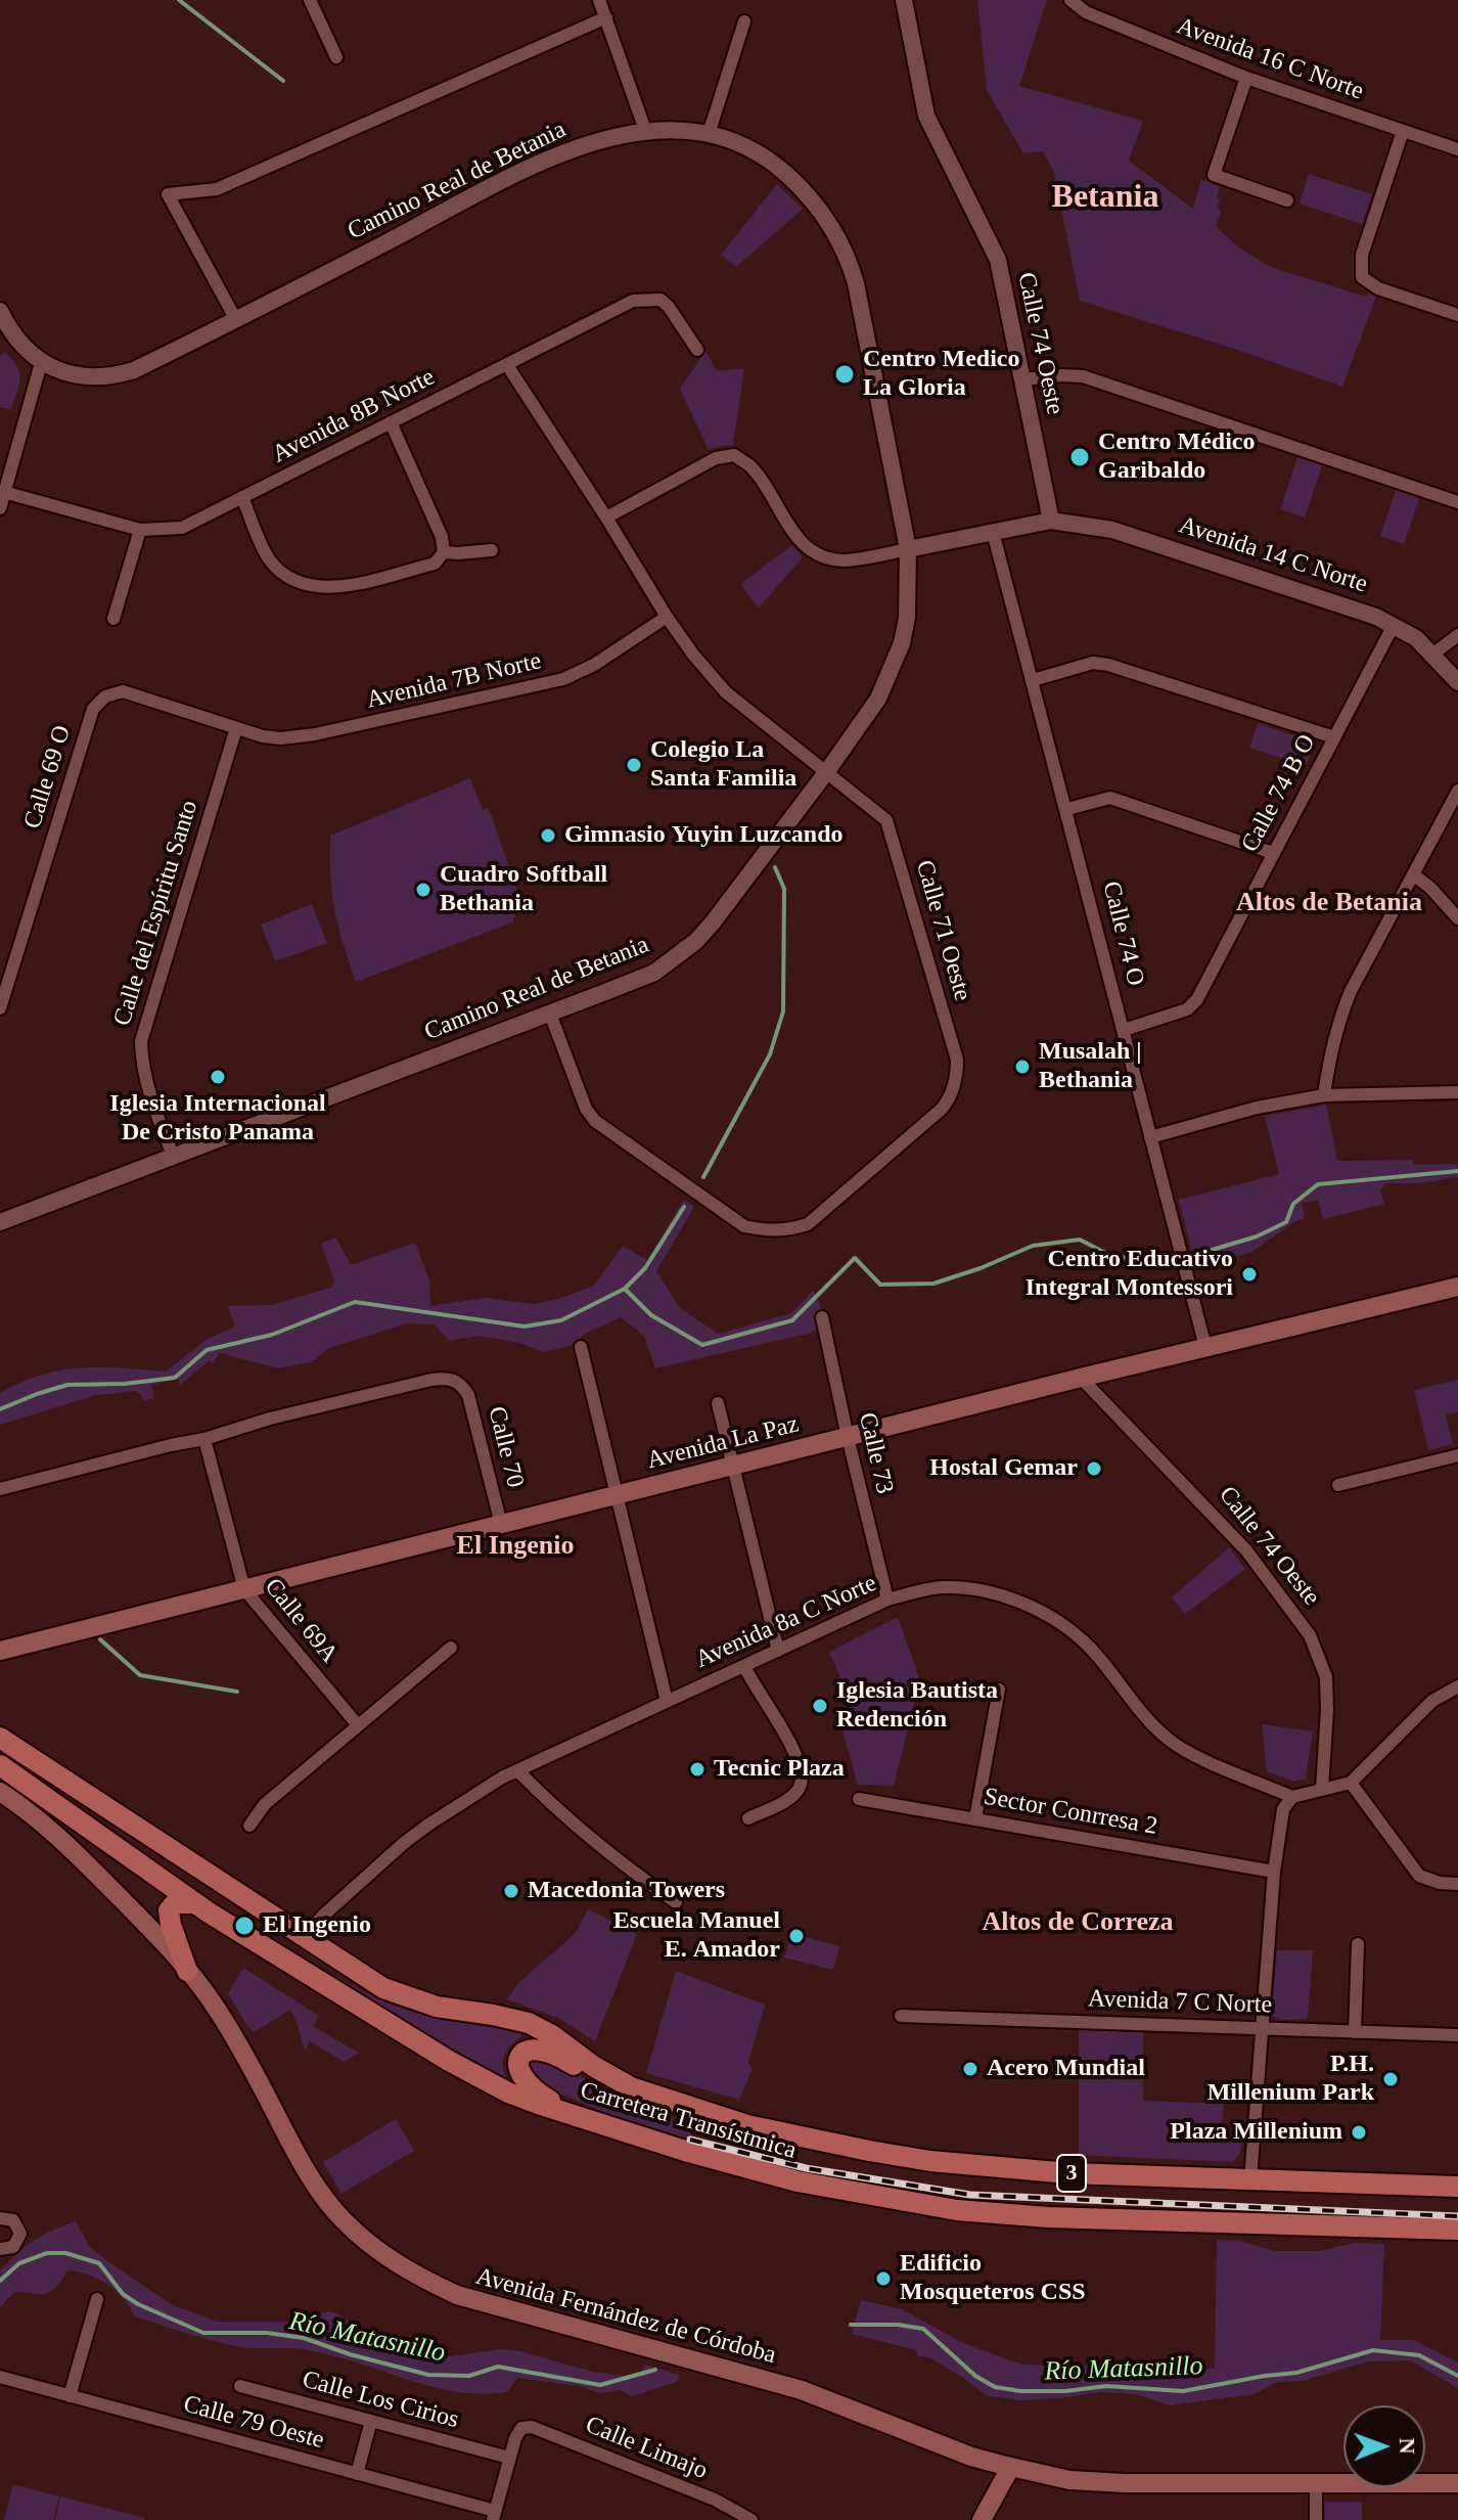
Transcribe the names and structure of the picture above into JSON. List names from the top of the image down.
{
  "streets": {
    "main road": [
      "Avenida La Paz",
      "Carretera Transístmica",
      "3",
      "Avenida Fernández de Córdoba"
    ],
    "street": [
      "Avenida 16 C Norte",
      "Camino Real de Betania",
      "Calle 74 Oeste",
      "Avenida 8B Norte",
      "Avenida 14 C Norte",
      "Avenida 7B Norte",
      "Calle 69 O",
      "Calle 74 B O",
      "Calle del Espíritu Santo",
      "Calle 71 Oeste",
      "Calle 74 O",
      "Calle 70",
      "Calle 73",
      "Calle 69A",
      "Avenida 8a C Norte",
      "Sector Conrresa 2",
      "Avenida 7 C Norte",
      "Calle Los Cirios",
      "Calle 79 Oeste",
      "Calle Limajo"
    ]
  },
  "crossings": [
    ["Camino Real de Betania", "Calle del Espíritu Santo"],
    ["Camino Real de Betania", "Calle 71 Oeste"],
    ["Calle 74 Oeste", "Avenida 14 C Norte"],
    ["Calle 74 Oeste", "Avenida La Paz"],
    ["Avenida 8B Norte", "Calle 71 Oeste"],
    ["Avenida 14 C Norte", "Calle 74 B O"],
    ["Avenida 7B Norte", "Calle 69 O"],
    ["Avenida 7B Norte", "Calle del Espíritu Santo"],
    ["Avenida 7B Norte", "Calle 71 Oeste"],
    ["Calle 69 O", "Calle del Espíritu Santo"],
    ["Calle 74 B O", "Calle 74 O"],
    ["Calle 74 O", "Avenida La Paz"],
    ["Avenida La Paz", "Calle 70"],
    ["Avenida La Paz", "Calle 73"],
    ["Avenida La Paz", "Calle 69A"],
    ["Calle 70", "Calle 69A"],
    ["Calle 73", "Avenida 8a C Norte"],
    ["Avenida 8a C Norte", "Carretera Transístmica"],
    ["Calle Los Cirios", "Calle Limajo"]
  ],
  "districts": [
    "Betania",
    "Altos de Betania",
    "El Ingenio",
    "Altos de Correza"
  ],
  "water": ["Río Matasnillo"],
  "places": [
    "Centro Medico La Gloria",
    "Centro Médico Garibaldo",
    "Colegio La Santa Familia",
    "Gimnasio Yuyin Luzcando",
    "Cuadro Softball Bethania",
    "Musalah | Bethania",
    "Iglesia Internacional De Cristo Panama",
    "Centro Educativo Integral Montessori",
    "Hostal Gemar",
    "Iglesia Bautista Redención",
    "Tecnic Plaza",
    "Macedonia Towers",
    "El Ingenio",
    "Escuela Manuel E. Amador",
    "Acero Mundial",
    "P.H. Millenium Park",
    "Plaza Millenium",
    "Edificio Mosqueteros CSS"
  ],
  "north": "right"
}
